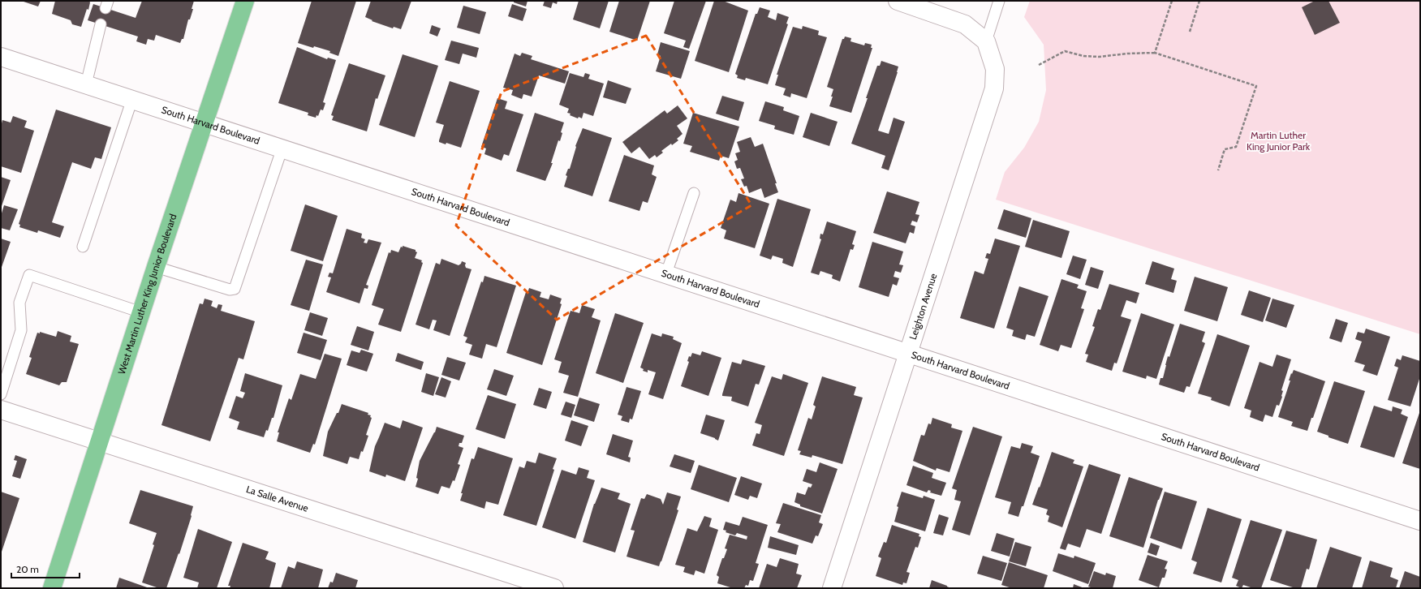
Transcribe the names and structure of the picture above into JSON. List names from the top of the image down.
{
  "streets": {
    "main road": ["West Martin Luther King Junior Boulevard"],
    "street": ["South Harvard Boulevard", "Leighton Avenue", "La Salle Avenue"]
  },
  "crossings": [
    ["South Harvard Boulevard", "West Martin Luther King Junior Boulevard"],
    ["South Harvard Boulevard", "Leighton Avenue"],
    ["West Martin Luther King Junior Boulevard", "La Salle Avenue"]
  ],
  "parks": ["Martin Luther King Junior Park"],
  "scale_bar": "20 m"
}
